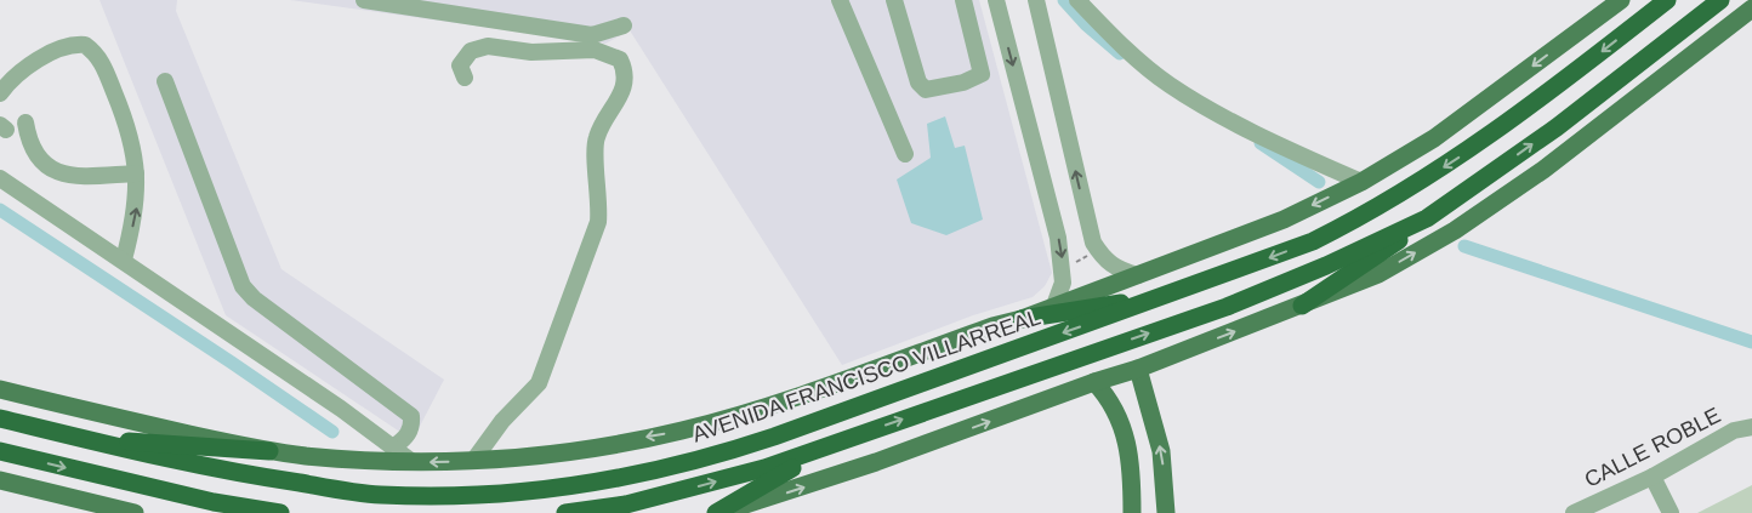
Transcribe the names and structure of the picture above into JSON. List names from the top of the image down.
{
  "streets": {
    "highway": ["AVENIDA FRANCISCO VILLARREAL"],
    "street": ["CALLE ROBLE"]
  }
}
